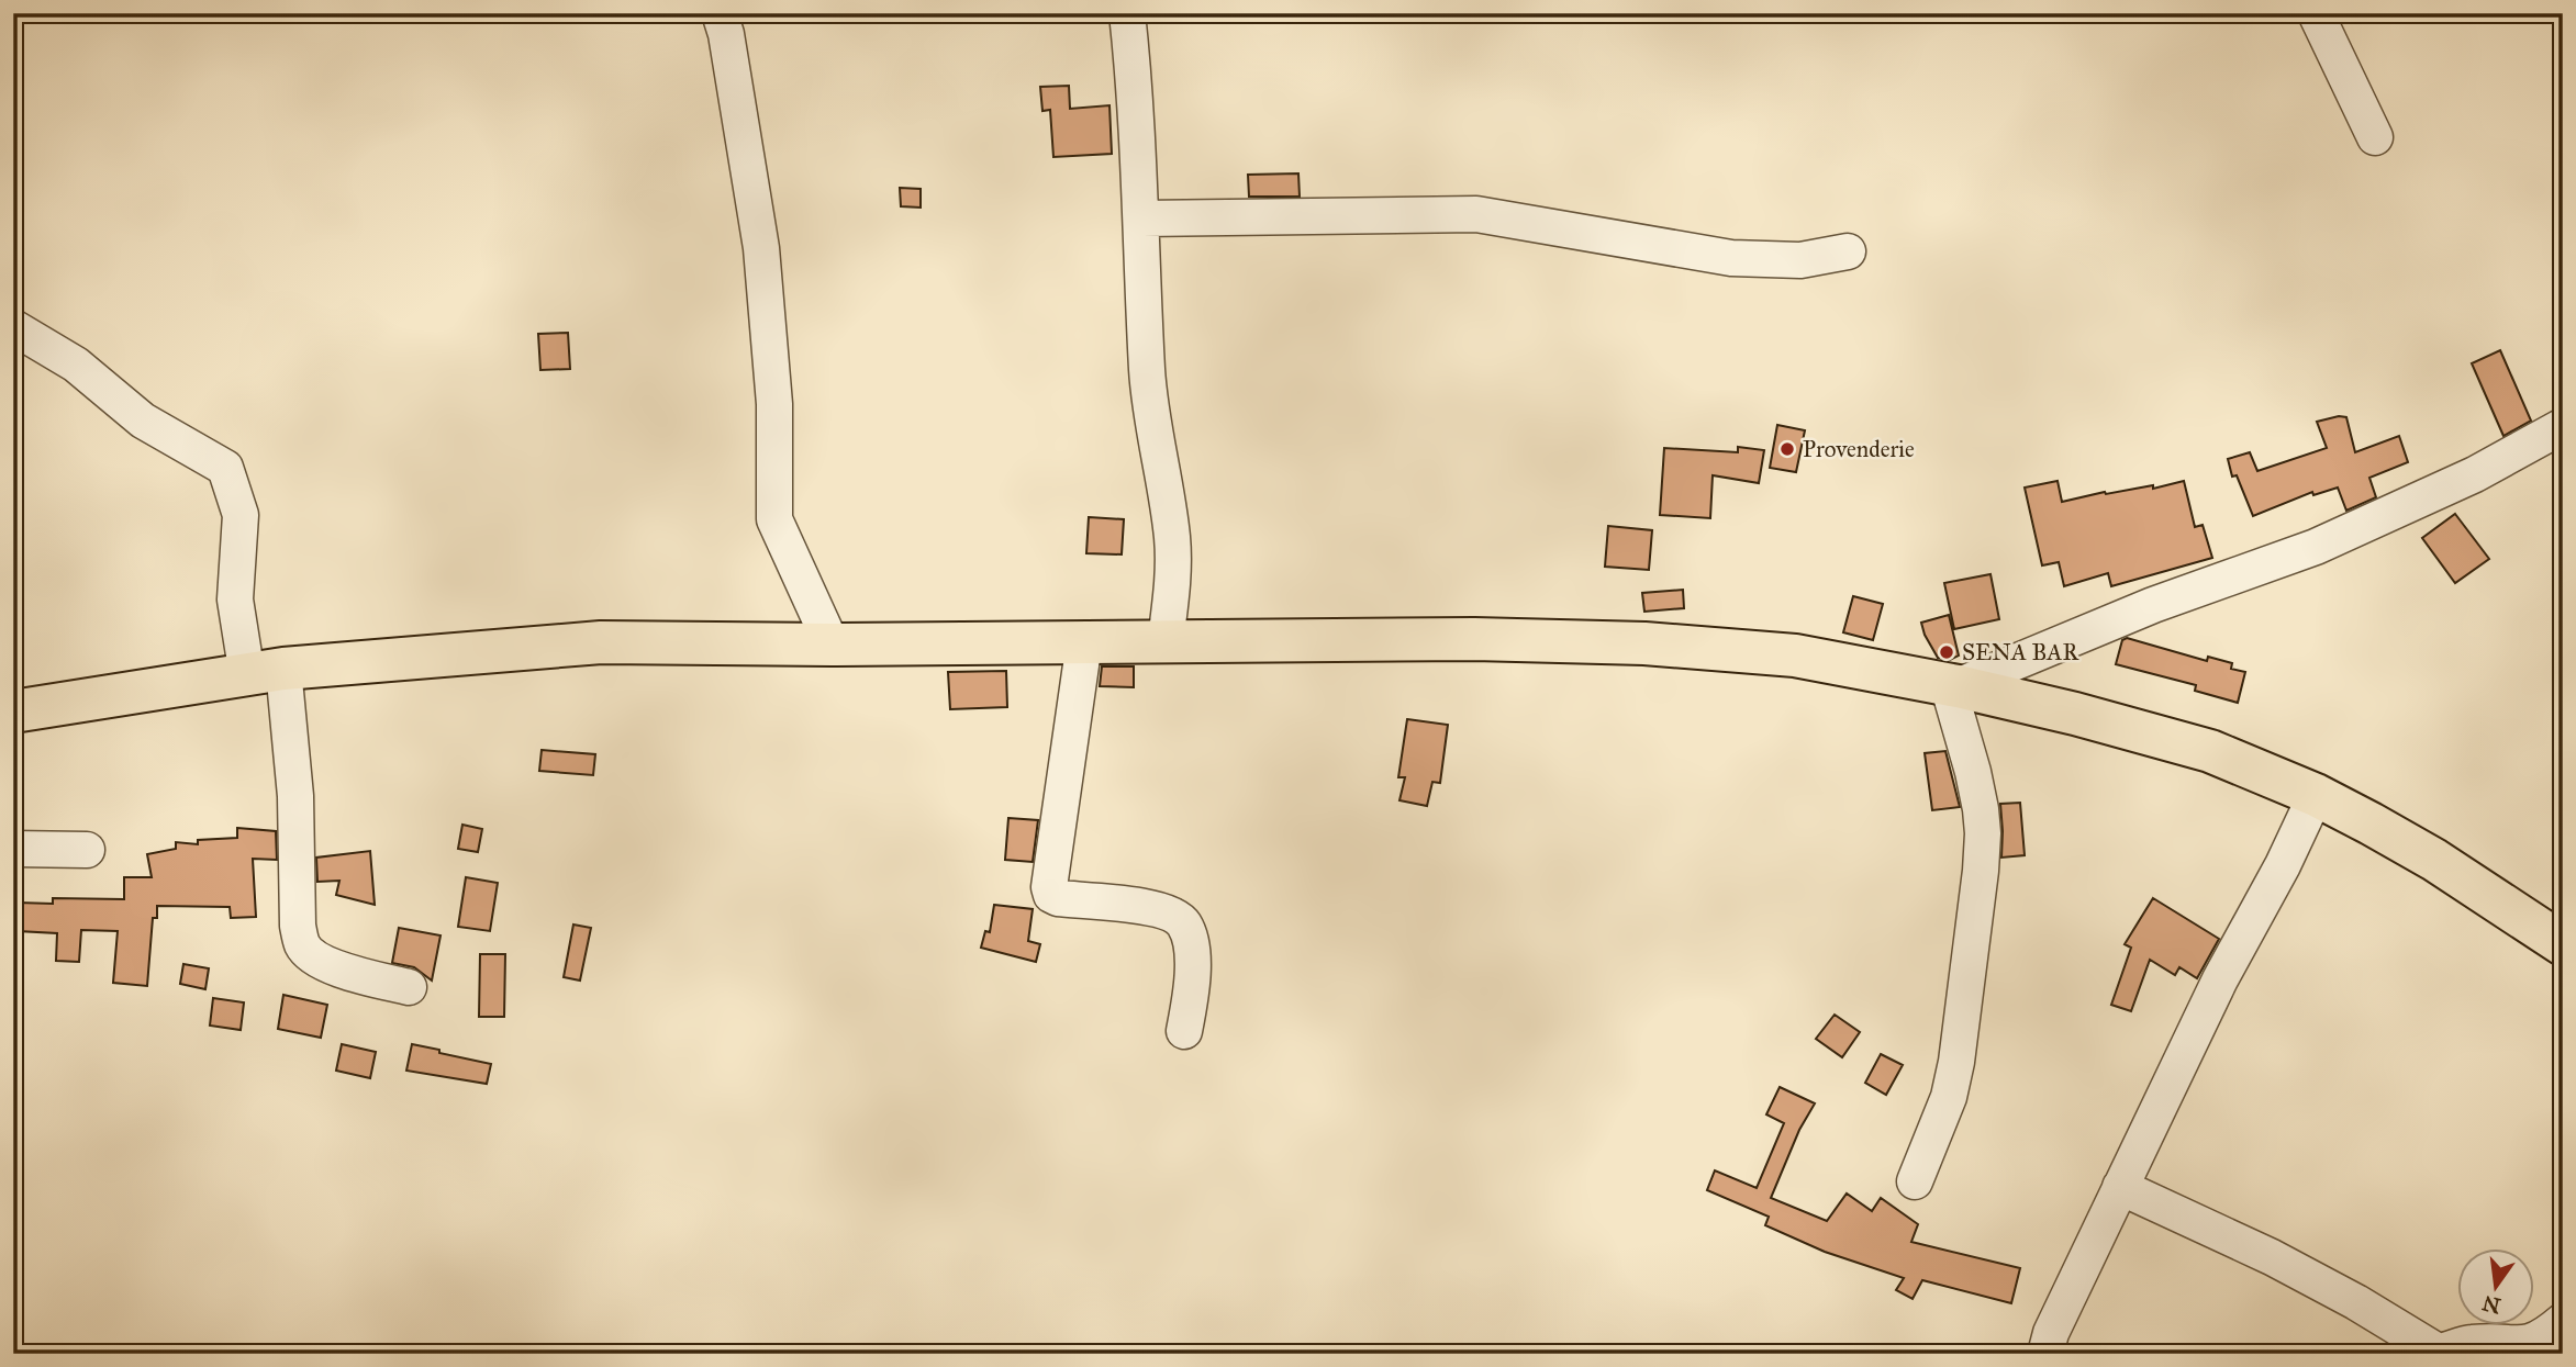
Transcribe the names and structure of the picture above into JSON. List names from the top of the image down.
{
  "places": ["Provenderie", "SENA BAR"],
  "north": "bottom"
}
